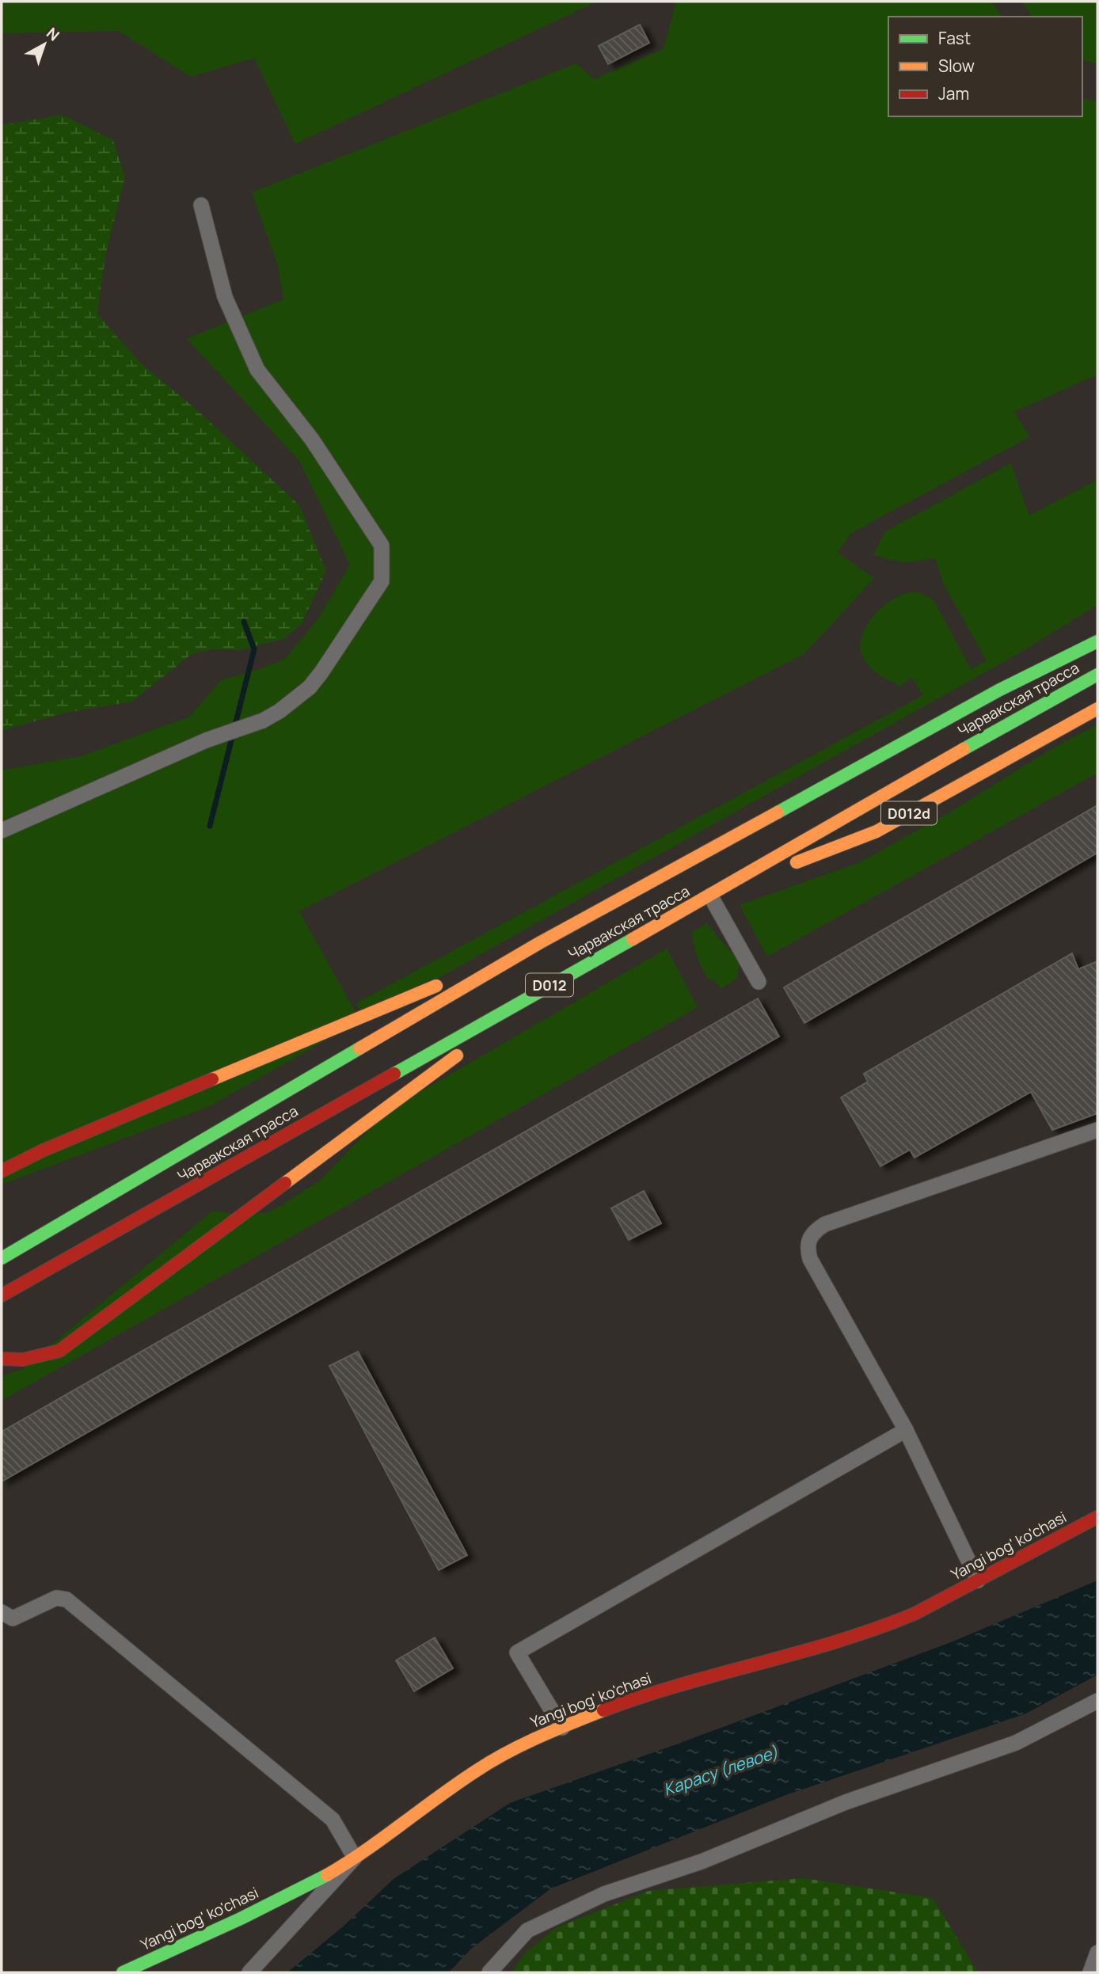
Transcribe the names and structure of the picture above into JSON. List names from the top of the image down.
{
  "streets": {
    "main road": [
      "Чарвакская трасса",
      "D012d",
      "D012",
      "Yangi bog' ko'chasi"
    ]
  },
  "crossings": [
    ["Чарвакская трасса", "D012d"]
  ],
  "water": ["Карасу (левое)"],
  "legend": ["Fast", "Slow", "Jam"],
  "north": "top right"
}
